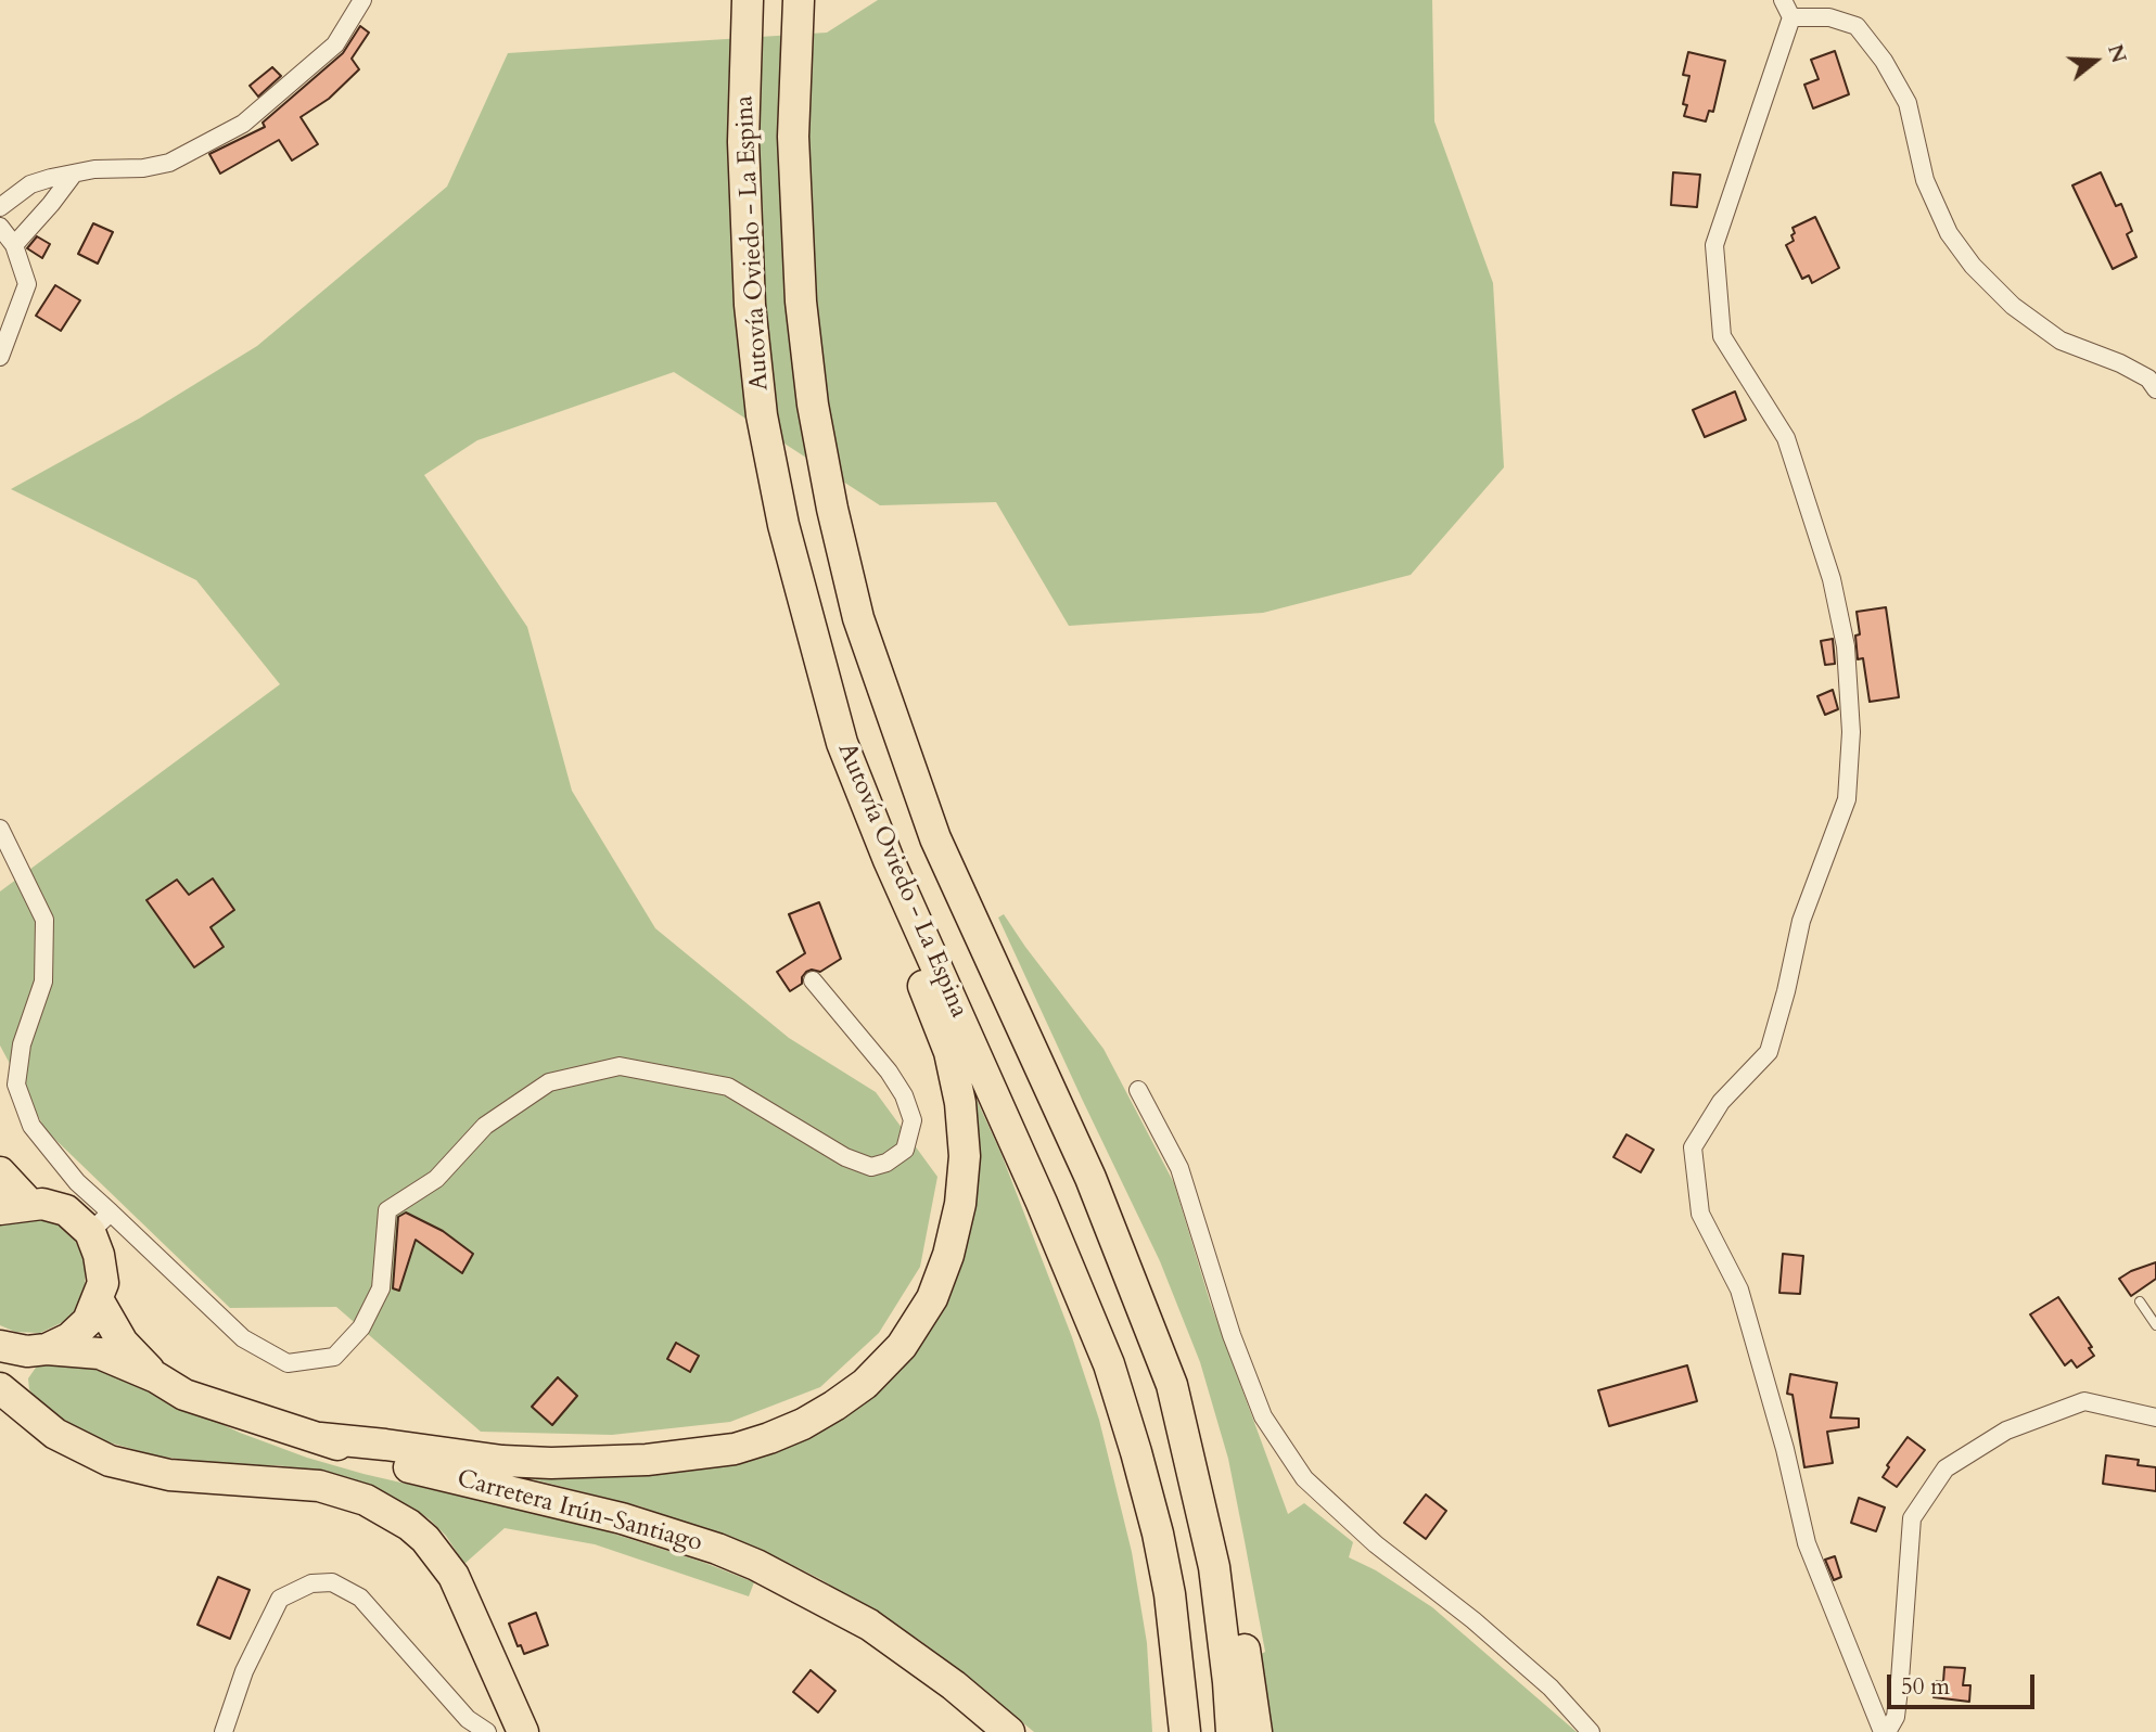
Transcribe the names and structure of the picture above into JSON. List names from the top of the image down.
{
  "streets": {
    "highway": ["Autovía Oviedo - La Espina", "Carretera Irún-Santiago"]
  },
  "scale_bar": "50 m",
  "north": "right"
}
